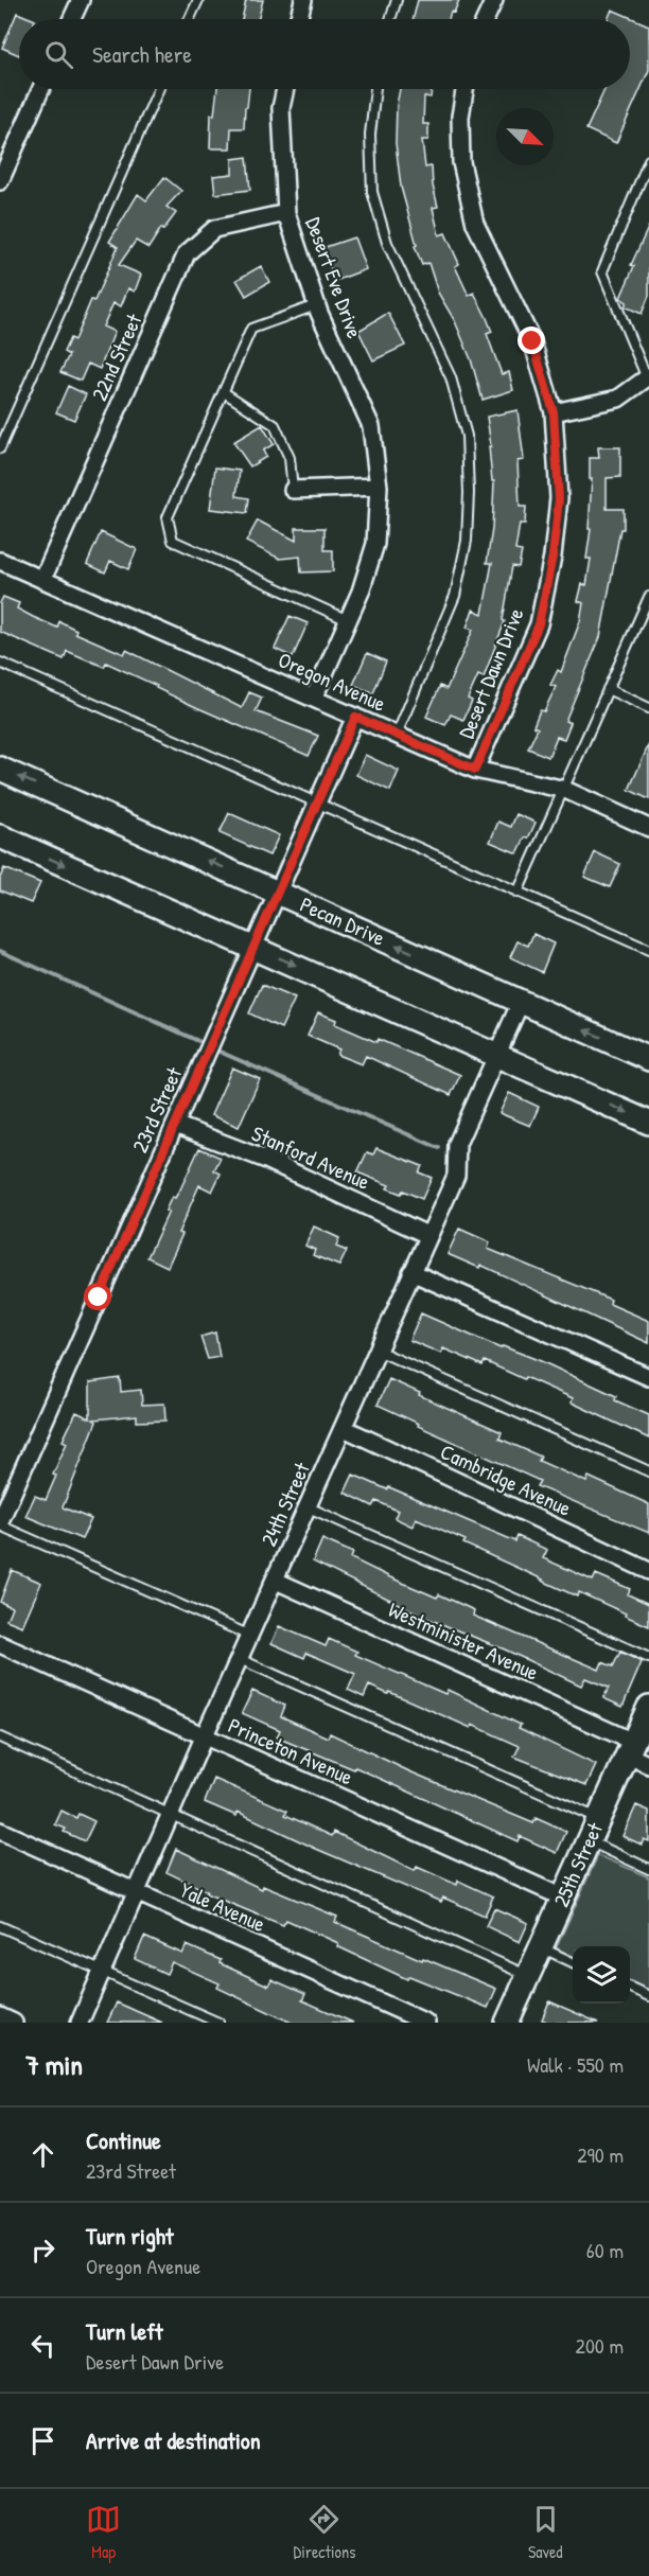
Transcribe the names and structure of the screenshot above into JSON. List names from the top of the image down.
{
  "streets": {
    "main road": ["Pecan Drive", "25th Street"],
    "street": [
      "Desert Eve Drive",
      "22nd Street",
      "Desert Dawn Drive",
      "Oregon Avenue",
      "23rd Street",
      "Stanford Avenue",
      "Cambridge Avenue",
      "24th Street",
      "Westminister Avenue",
      "Princeton Avenue",
      "Yale Avenue"
    ]
  },
  "crossings": [
    ["Desert Eve Drive", "22nd Street"],
    ["Desert Eve Drive", "Oregon Avenue"],
    ["22nd Street", "Oregon Avenue"],
    ["Desert Dawn Drive", "Oregon Avenue"],
    ["Oregon Avenue", "23rd Street"],
    ["Pecan Drive", "23rd Street"],
    ["Pecan Drive", "24th Street"],
    ["23rd Street", "Stanford Avenue"],
    ["Stanford Avenue", "24th Street"],
    ["Cambridge Avenue", "24th Street"],
    ["24th Street", "Westminister Avenue"],
    ["24th Street", "Princeton Avenue"],
    ["24th Street", "Yale Avenue"],
    ["Westminister Avenue", "25th Street"],
    ["Princeton Avenue", "25th Street"]
  ],
  "north": "bottom right",
  "page": {
    "search": "Search here",
    "heading": ["7 min", "Walk · 550 m"],
    "list": [
      ["Continue", "23rd Street", "290 m"],
      ["Turn right", "Oregon Avenue", "60 m"],
      ["Turn left", "Desert Dawn Drive", "200 m"],
      "Arrive at destination"
    ],
    "nav": ["Map", "Directions", "Saved"]
  }
}
